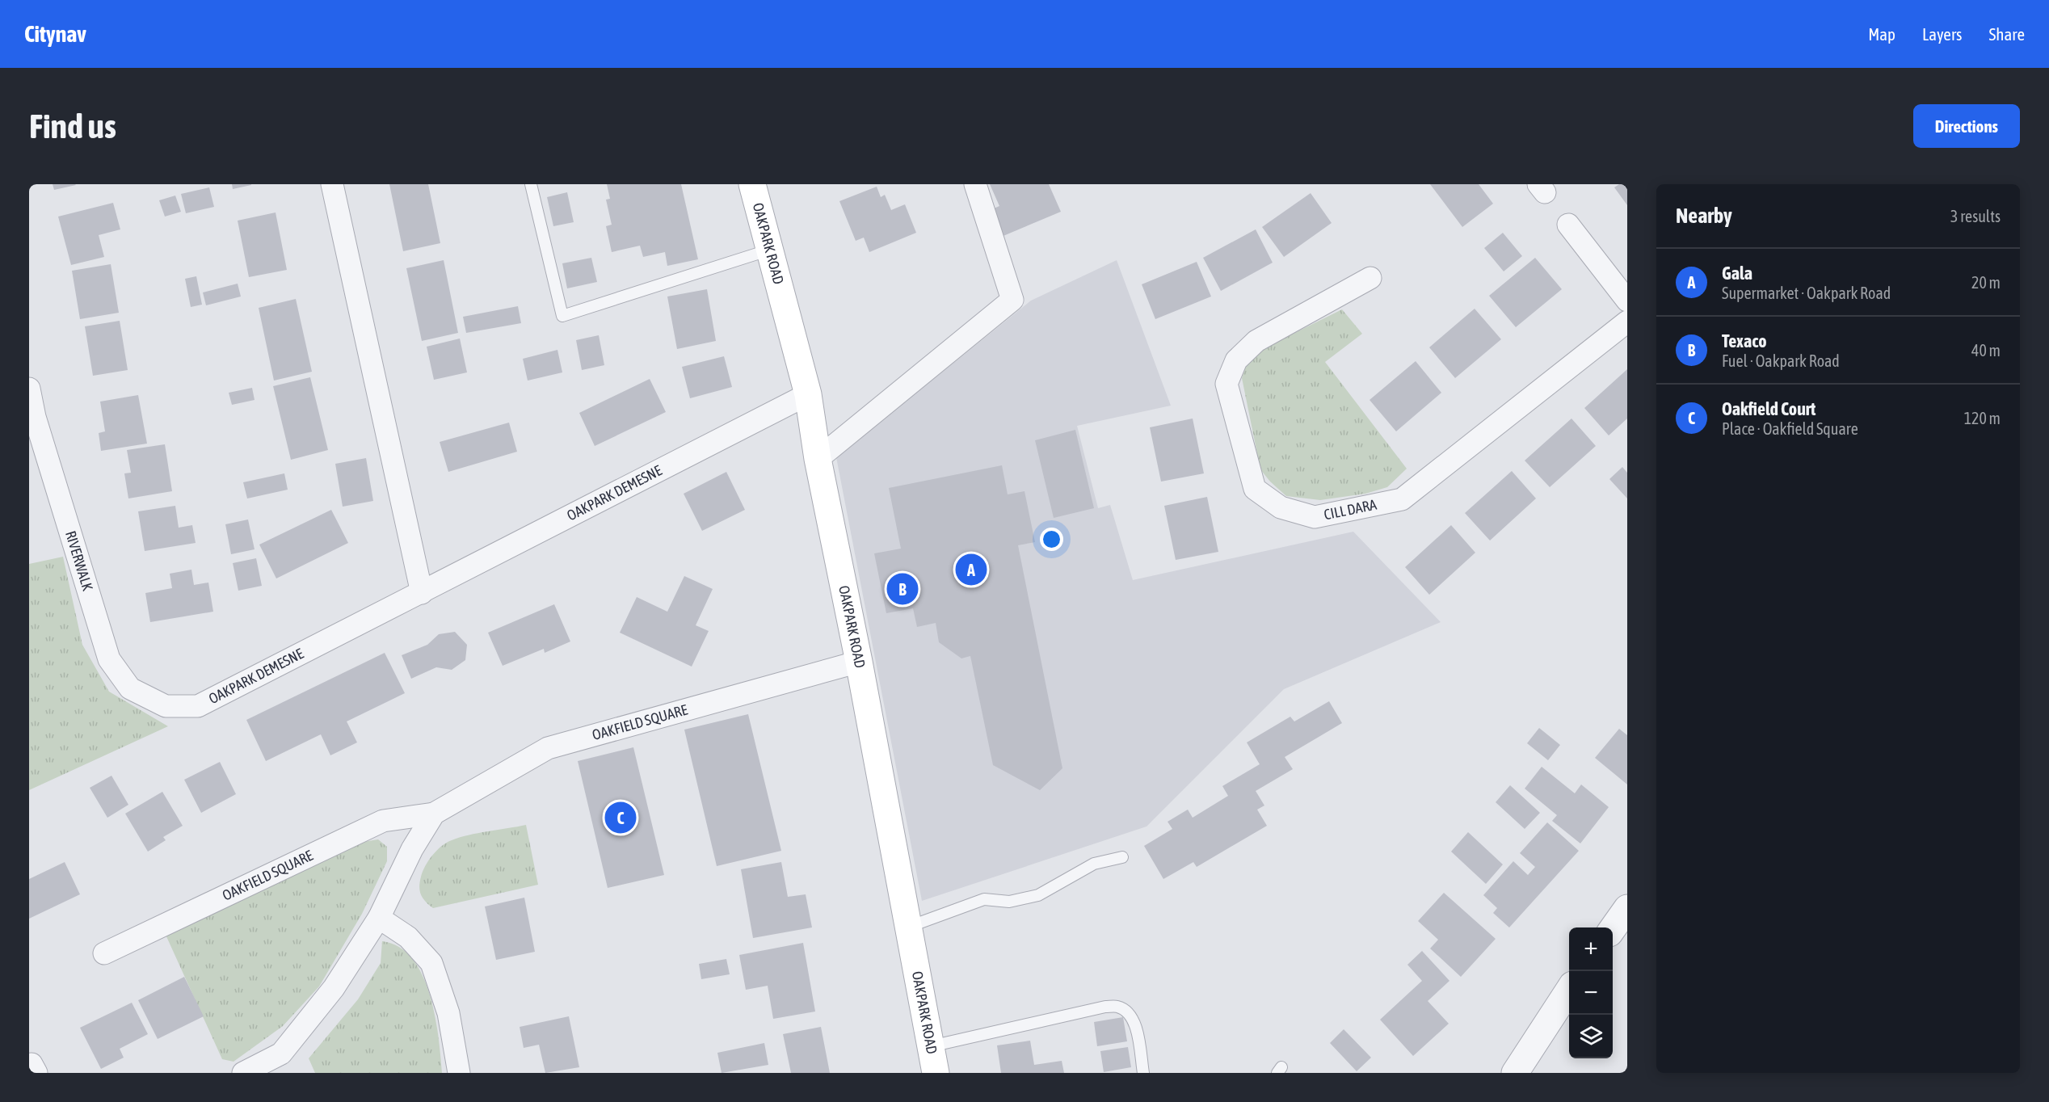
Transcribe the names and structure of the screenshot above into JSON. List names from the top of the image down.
{
  "streets": {
    "main road": ["OAKPARK ROAD"],
    "street": [
      "OAKPARK DEMESNE",
      "CILL DARA",
      "RIVERWALK",
      "OAKFIELD SQUARE"
    ]
  },
  "crossings": [
    ["OAKPARK ROAD", "OAKPARK DEMESNE"],
    ["OAKPARK ROAD", "OAKFIELD SQUARE"],
    ["OAKPARK DEMESNE", "RIVERWALK"]
  ],
  "page": {
    "header": "Citynav",
    "nav": ["Map", "Layers", "Share"],
    "buttons": "Directions",
    "title": "Find us",
    "heading": ["Nearby", "3 results"],
    "list": [
      {
        "mark": "A",
        "name": "Gala",
        "note": "Supermarket · Oakpark Road",
        "value": "20 m"
      },
      {
        "mark": "B",
        "name": "Texaco",
        "note": "Fuel · Oakpark Road",
        "value": "40 m"
      },
      {
        "mark": "C",
        "name": "Oakfield Court",
        "note": "Place · Oakfield Square",
        "value": "120 m"
      }
    ],
    "pins": ["A", "B", "C"],
    "map_buttons": ["+", "−"]
  }
}
